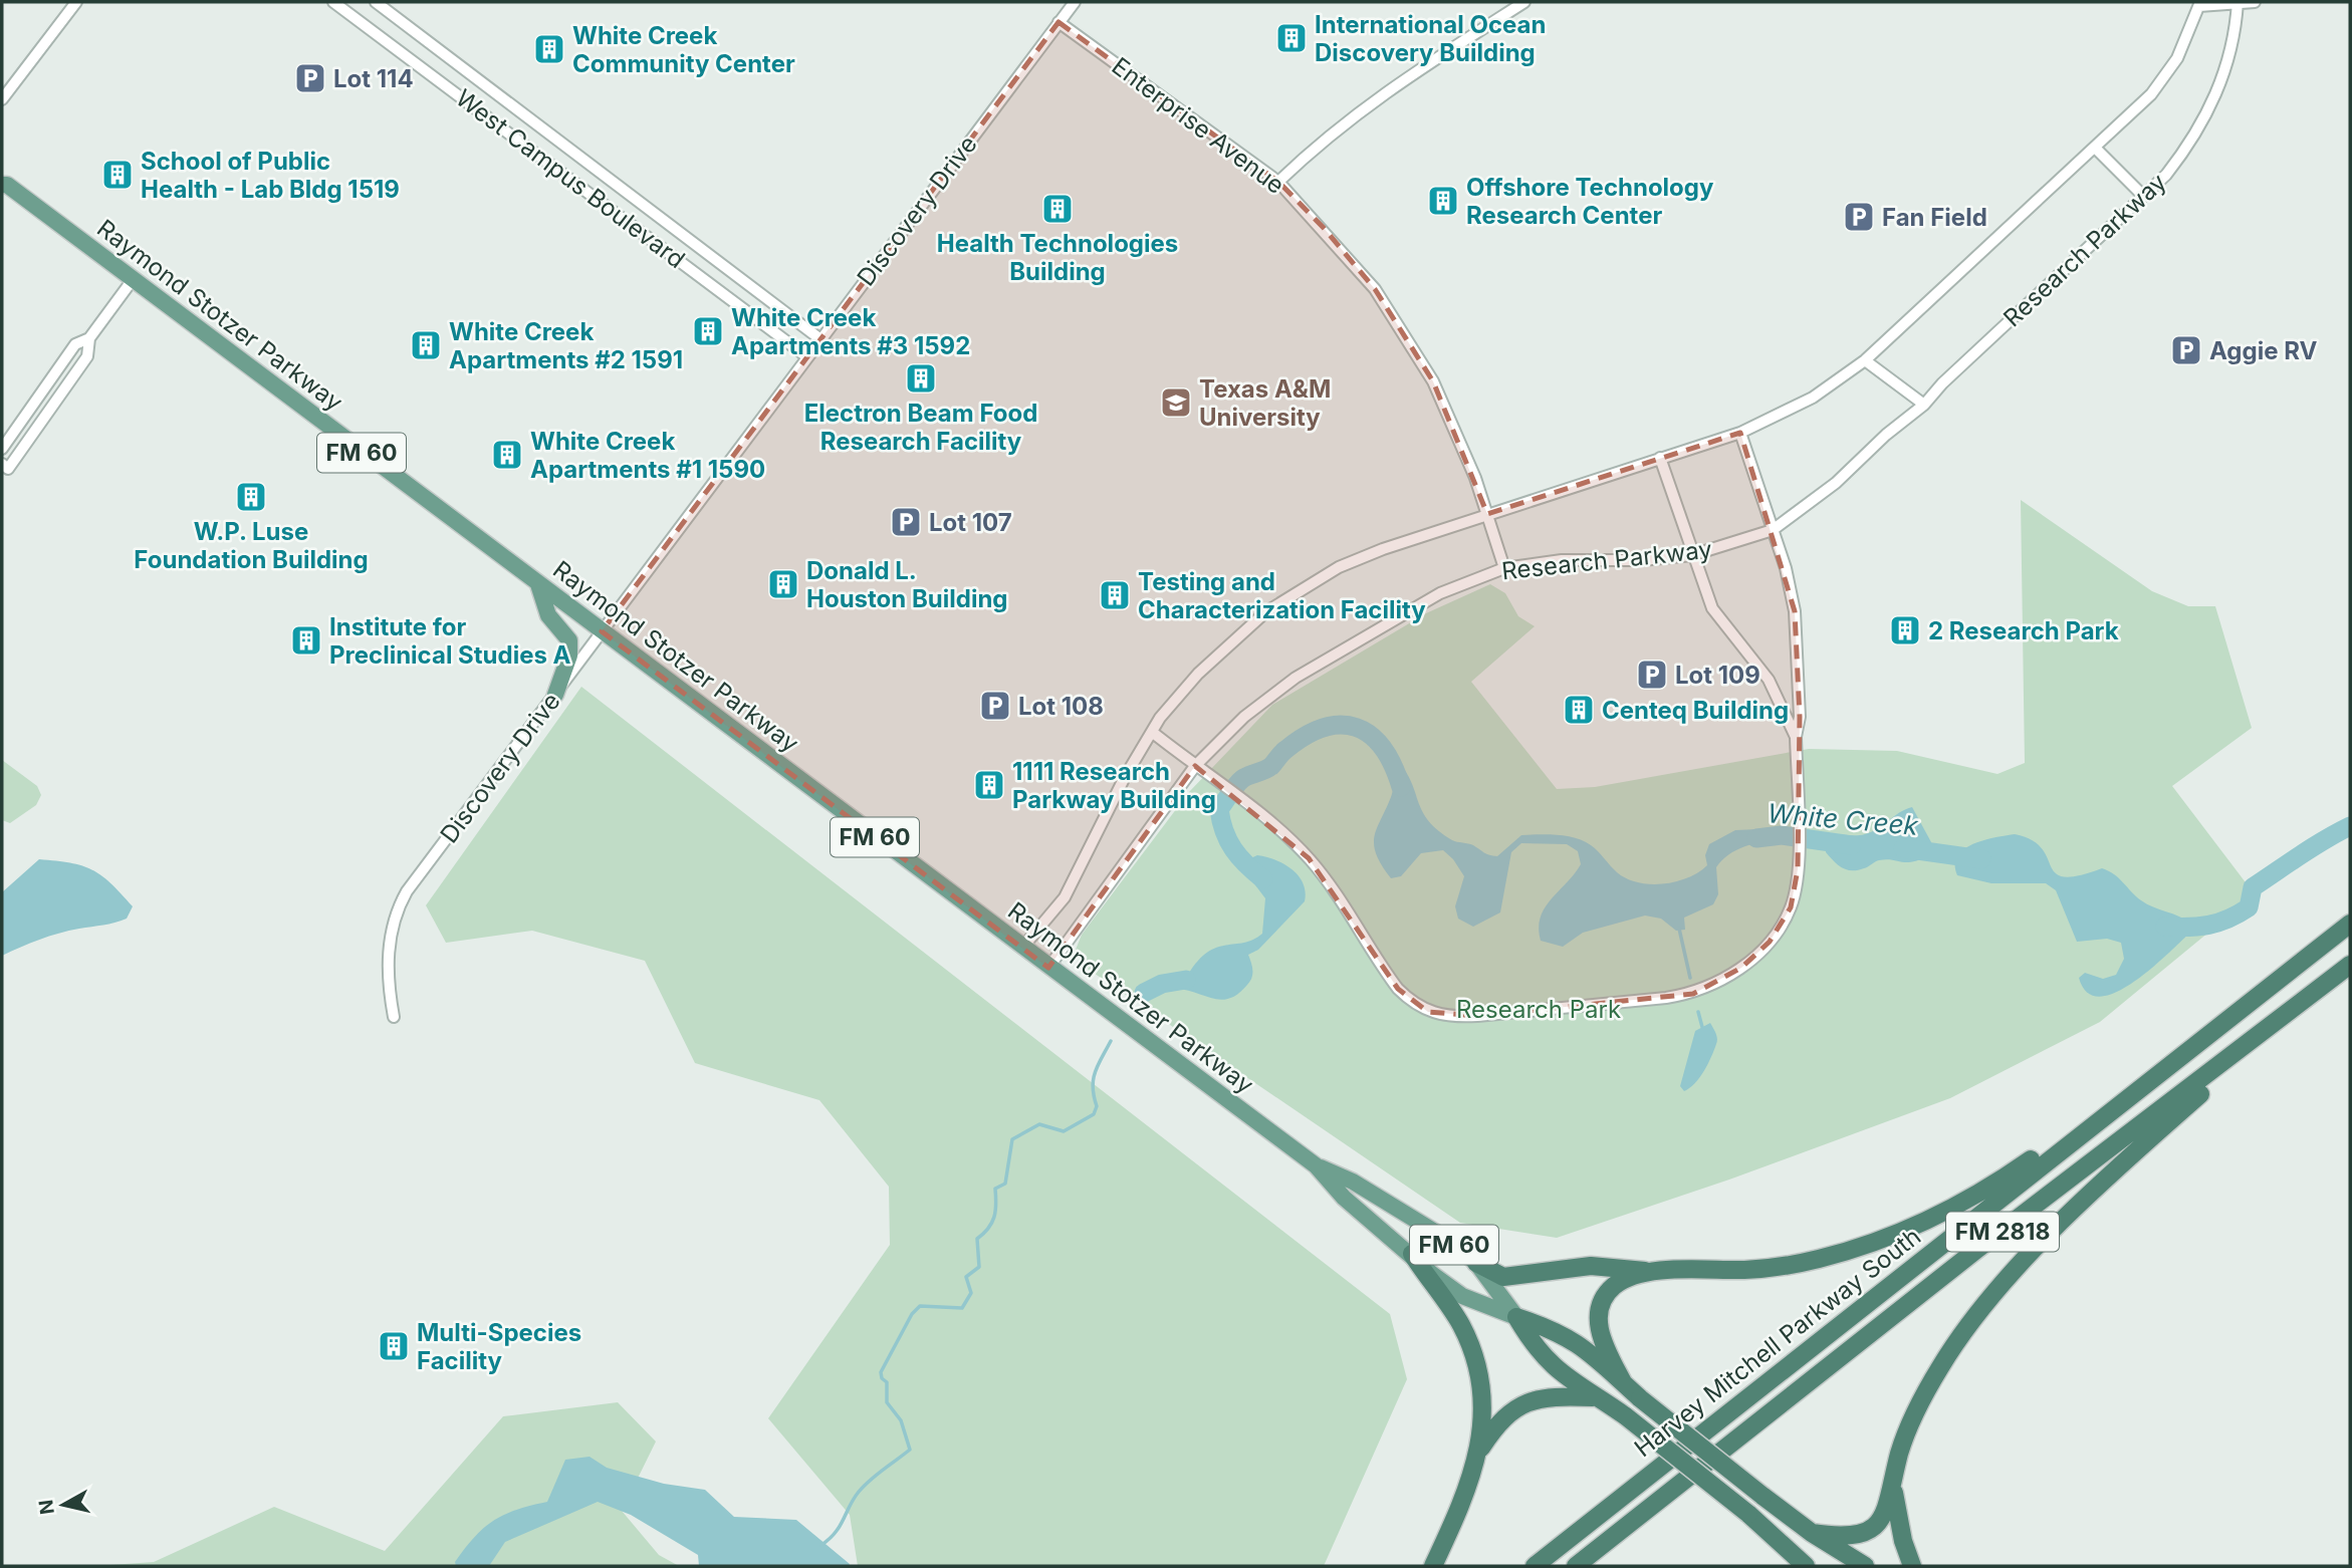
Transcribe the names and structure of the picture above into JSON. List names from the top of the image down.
{
  "streets": {
    "highway": [
      "Raymond Stotzer Parkway",
      "FM 60",
      "FM 2818",
      "Harvey Mitchell Parkway South"
    ],
    "street": [
      "Enterprise Avenue",
      "West Campus Boulevard",
      "Discovery Drive",
      "Research Parkway"
    ]
  },
  "crossings": [
    ["Enterprise Avenue", "Discovery Drive"],
    ["Enterprise Avenue", "Research Parkway"],
    ["West Campus Boulevard", "Discovery Drive"],
    ["Discovery Drive", "Raymond Stotzer Parkway"],
    ["Research Parkway", "Raymond Stotzer Parkway"]
  ],
  "water": ["White Creek"],
  "parks": ["Research Park"],
  "places": {
    "building": [
      "International Ocean Discovery Building",
      "White Creek Community Center",
      "School of Public Health - Lab Bldg 1519",
      "Offshore Technology Research Center",
      "Health Technologies Building",
      "White Creek Apartments #3 1592",
      "White Creek Apartments #2 1591",
      "Electron Beam Food Research Facility",
      "White Creek Apartments #1 1590",
      "W.P. Luse Foundation Building",
      "Donald L. Houston Building",
      "Testing and Characterization Facility",
      "2 Research Park",
      "Institute for Preclinical Studies A",
      "Centeq Building",
      "1111 Research Parkway Building",
      "Multi-Species Facility"
    ],
    "parking": [
      "Lot 114",
      "Fan Field",
      "Aggie RV",
      "Lot 107",
      "Lot 109",
      "Lot 108"
    ],
    "school or university": ["Texas A&M University"]
  },
  "north": "left"
}
